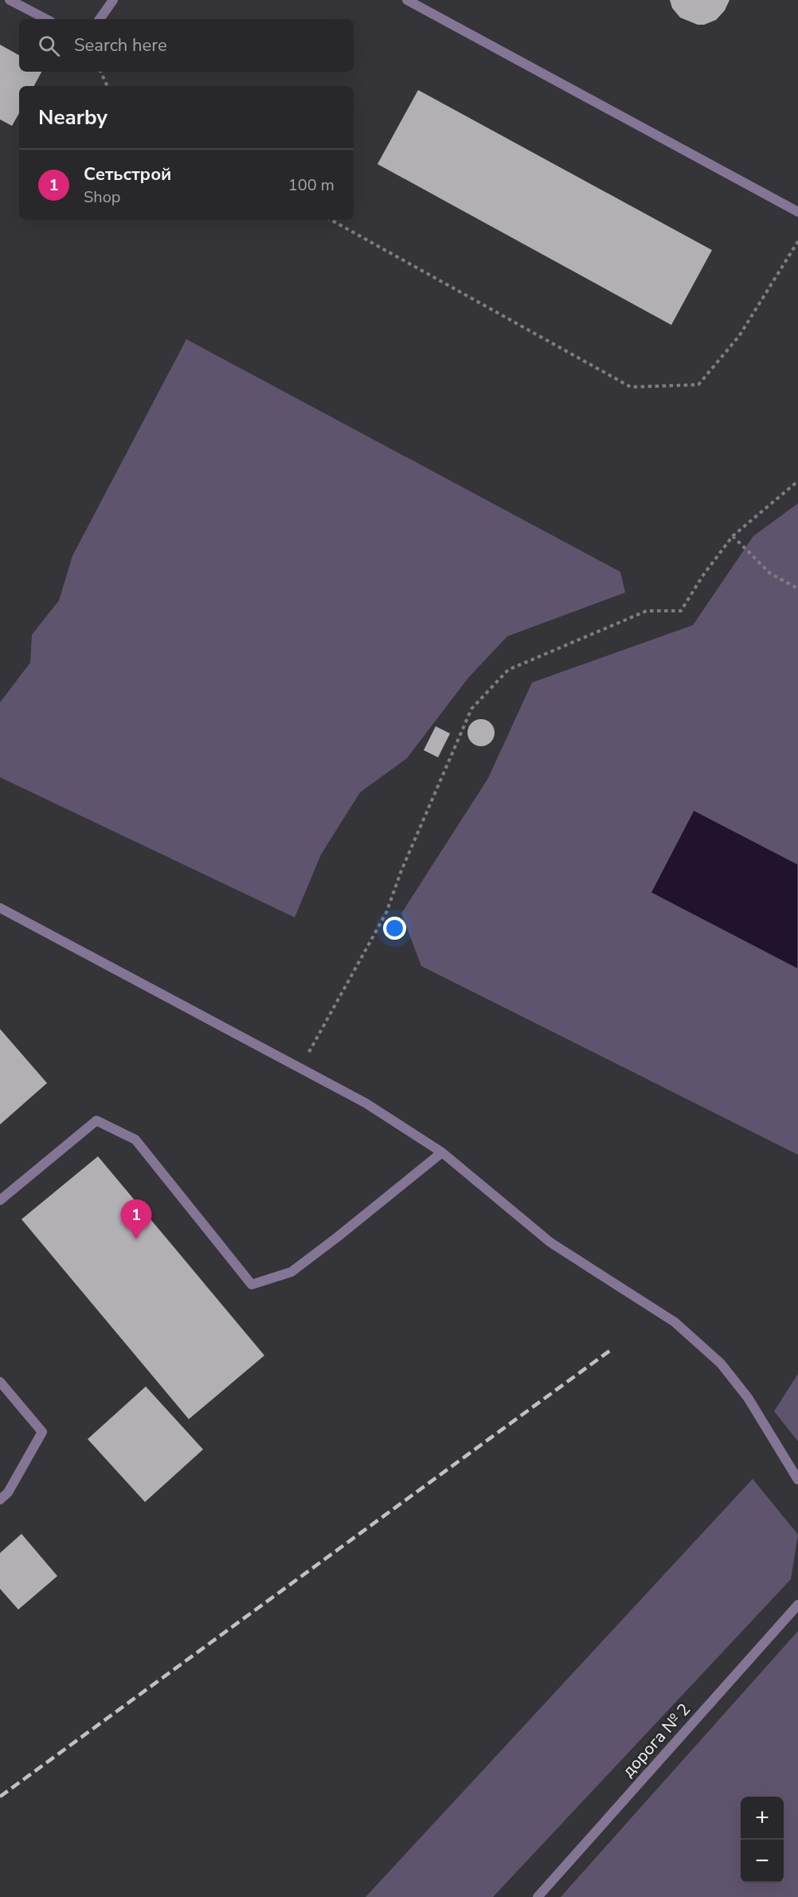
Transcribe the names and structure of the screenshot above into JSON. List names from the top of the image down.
{
  "streets": {
    "street": ["дорога № 2"]
  },
  "page": {
    "search": "Search here",
    "heading": "Nearby",
    "list": [
      {
        "mark": "1",
        "name": "Сетьстрой",
        "note": "Shop",
        "value": "100 m"
      }
    ],
    "pins": "1",
    "map_buttons": ["+", "−"]
  }
}
